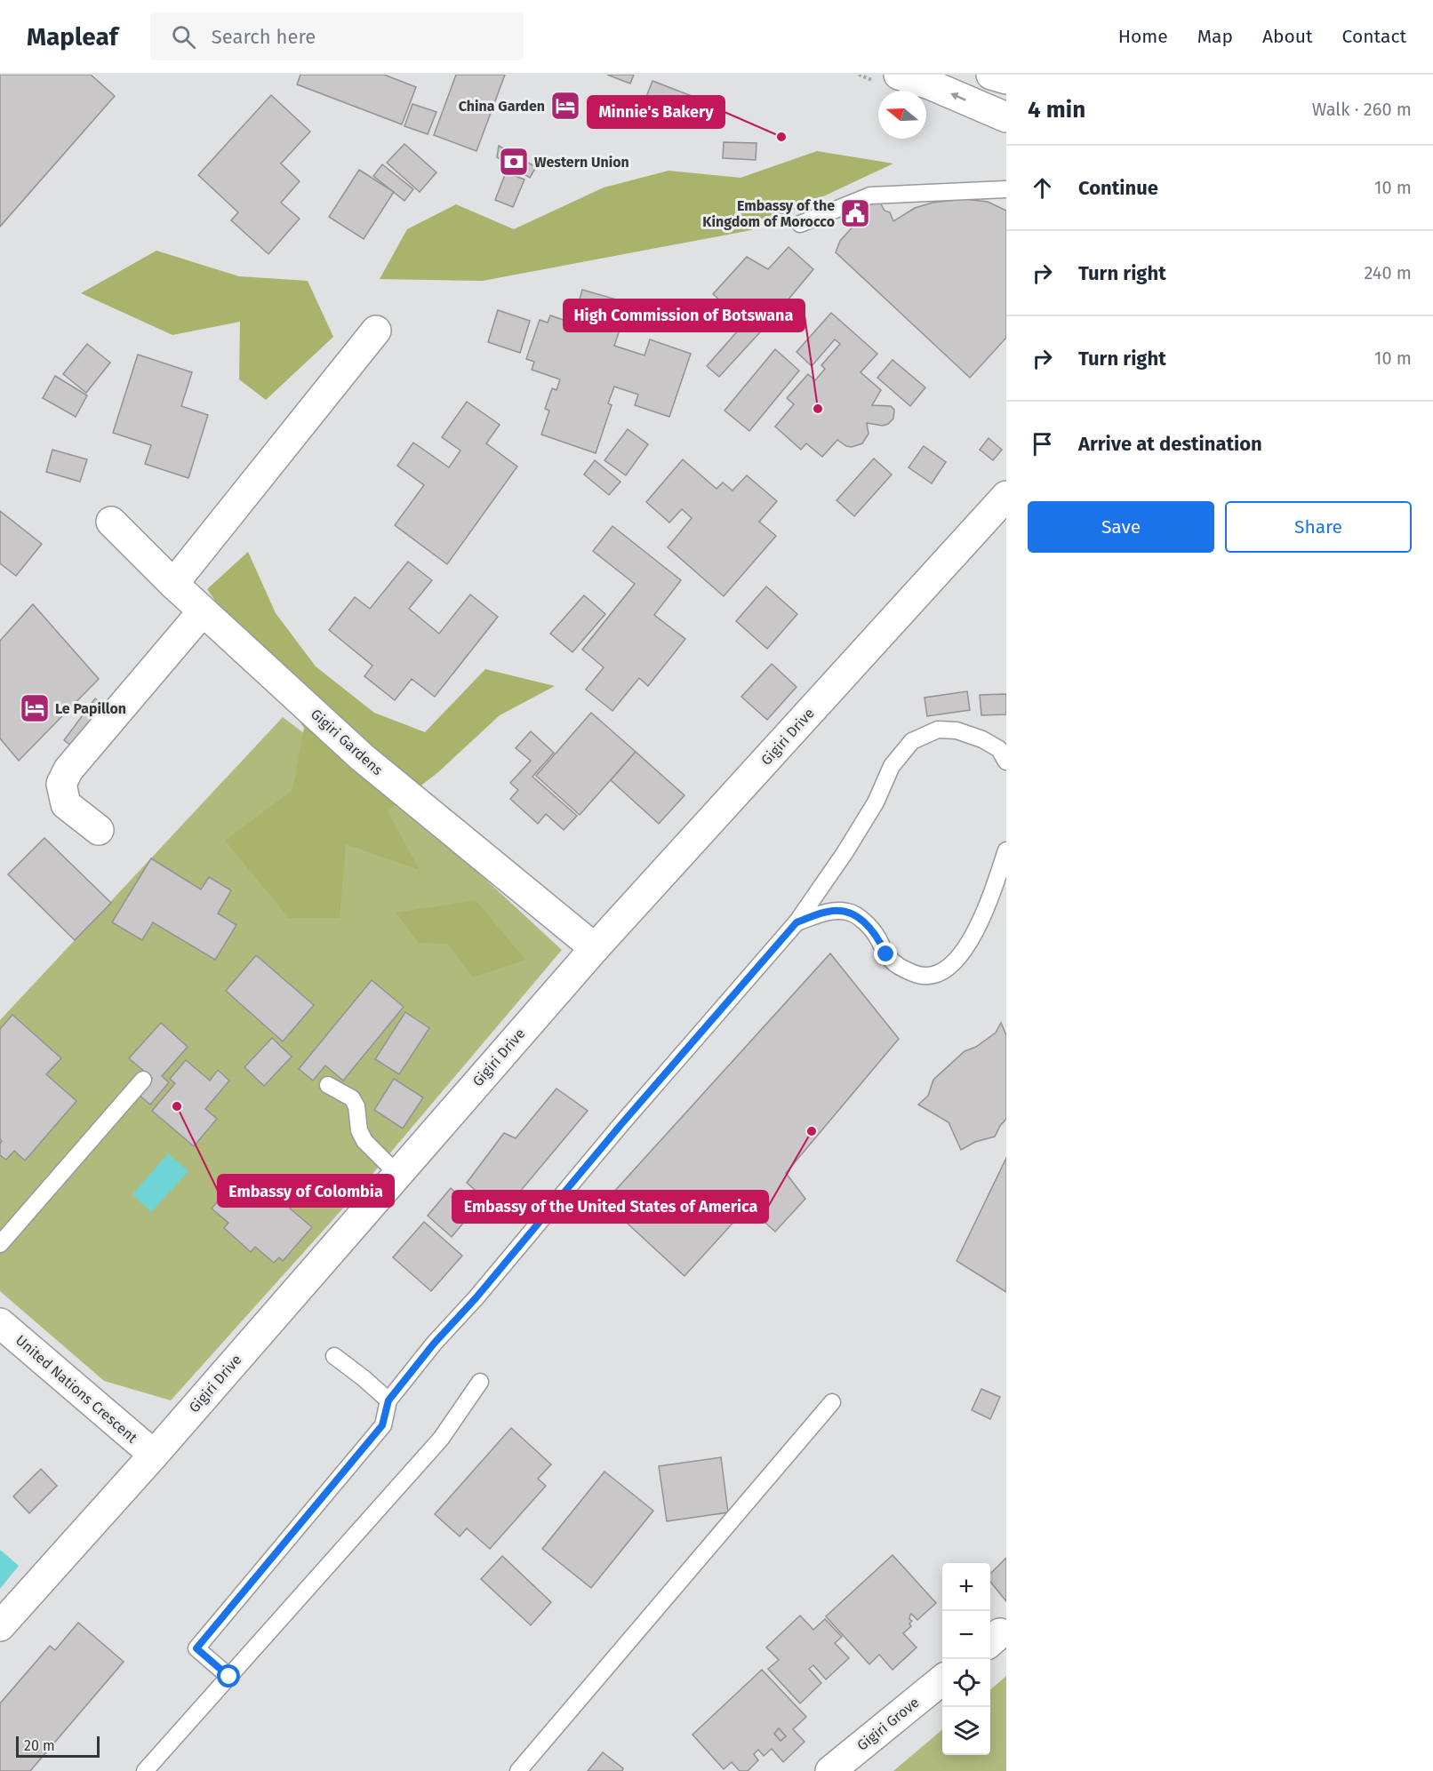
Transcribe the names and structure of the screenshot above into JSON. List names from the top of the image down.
{
  "streets": {
    "street": [
      "Gigiri Drive",
      "Gigiri Gardens",
      "United Nations Crescent",
      "Gigiri Grove"
    ]
  },
  "crossings": [
    ["Gigiri Drive", "Gigiri Gardens"],
    ["Gigiri Drive", "United Nations Crescent"]
  ],
  "places": {
    "hotel": ["China Garden", "Le Papillon"],
    "other": [
      "Minnie's Bakery",
      "High Commission of Botswana",
      "Embassy of Colombia",
      "Embassy of the United States of America"
    ],
    "bank": ["Western Union"],
    "public building": ["Embassy of the Kingdom of Morocco"]
  },
  "scale_bar": "20 m",
  "north": "left",
  "page": {
    "header": "Mapleaf",
    "search": "Search here",
    "nav": [
      "Home",
      "Map",
      "About",
      "Contact"
    ],
    "heading": ["4 min", "Walk · 260 m"],
    "list": [
      ["Continue", "10 m"],
      ["Turn right", "240 m"],
      ["Turn right", "10 m"],
      "Arrive at destination"
    ],
    "buttons": ["Save", "Share"],
    "map_buttons": ["+", "−"],
    "scale": "20 m"
  }
}
